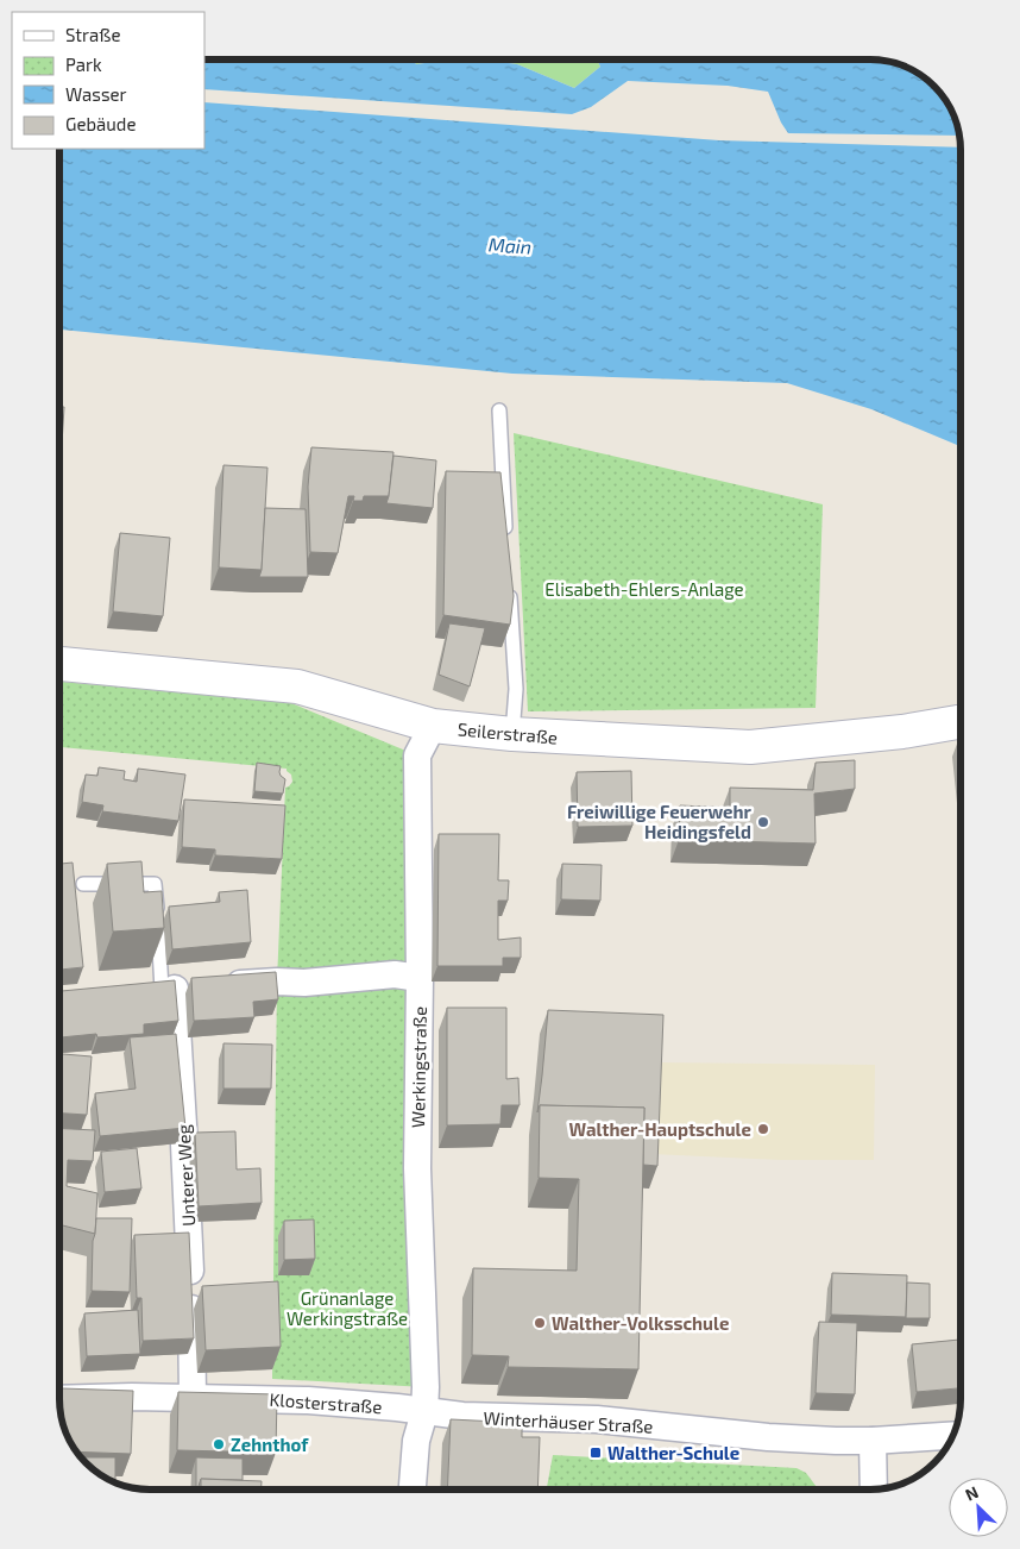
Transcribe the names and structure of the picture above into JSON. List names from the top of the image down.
{
  "streets": {
    "main road": ["Seilerstraße"],
    "street": [
      "Werkingstraße",
      "Unterer Weg",
      "Klosterstraße",
      "Winterhäuser Straße"
    ]
  },
  "crossings": [
    ["Seilerstraße", "Werkingstraße"],
    ["Werkingstraße", "Klosterstraße"],
    ["Werkingstraße", "Winterhäuser Straße"],
    ["Unterer Weg", "Klosterstraße"],
    ["Klosterstraße", "Winterhäuser Straße"]
  ],
  "water": ["Main"],
  "parks": ["Elisabeth-Ehlers-Anlage", "Grünanlage Werkingstraße"],
  "places": {
    "other": [
      "Freiwillige Feuerwehr Heidingsfeld",
      "Walther-Hauptschule",
      "Walther-Volksschule",
      "Zehnthof"
    ],
    "transit": ["Walther-Schule"]
  },
  "legend": [
    "Straße",
    "Park",
    "Wasser",
    "Gebäude"
  ],
  "north": "top left"
}
